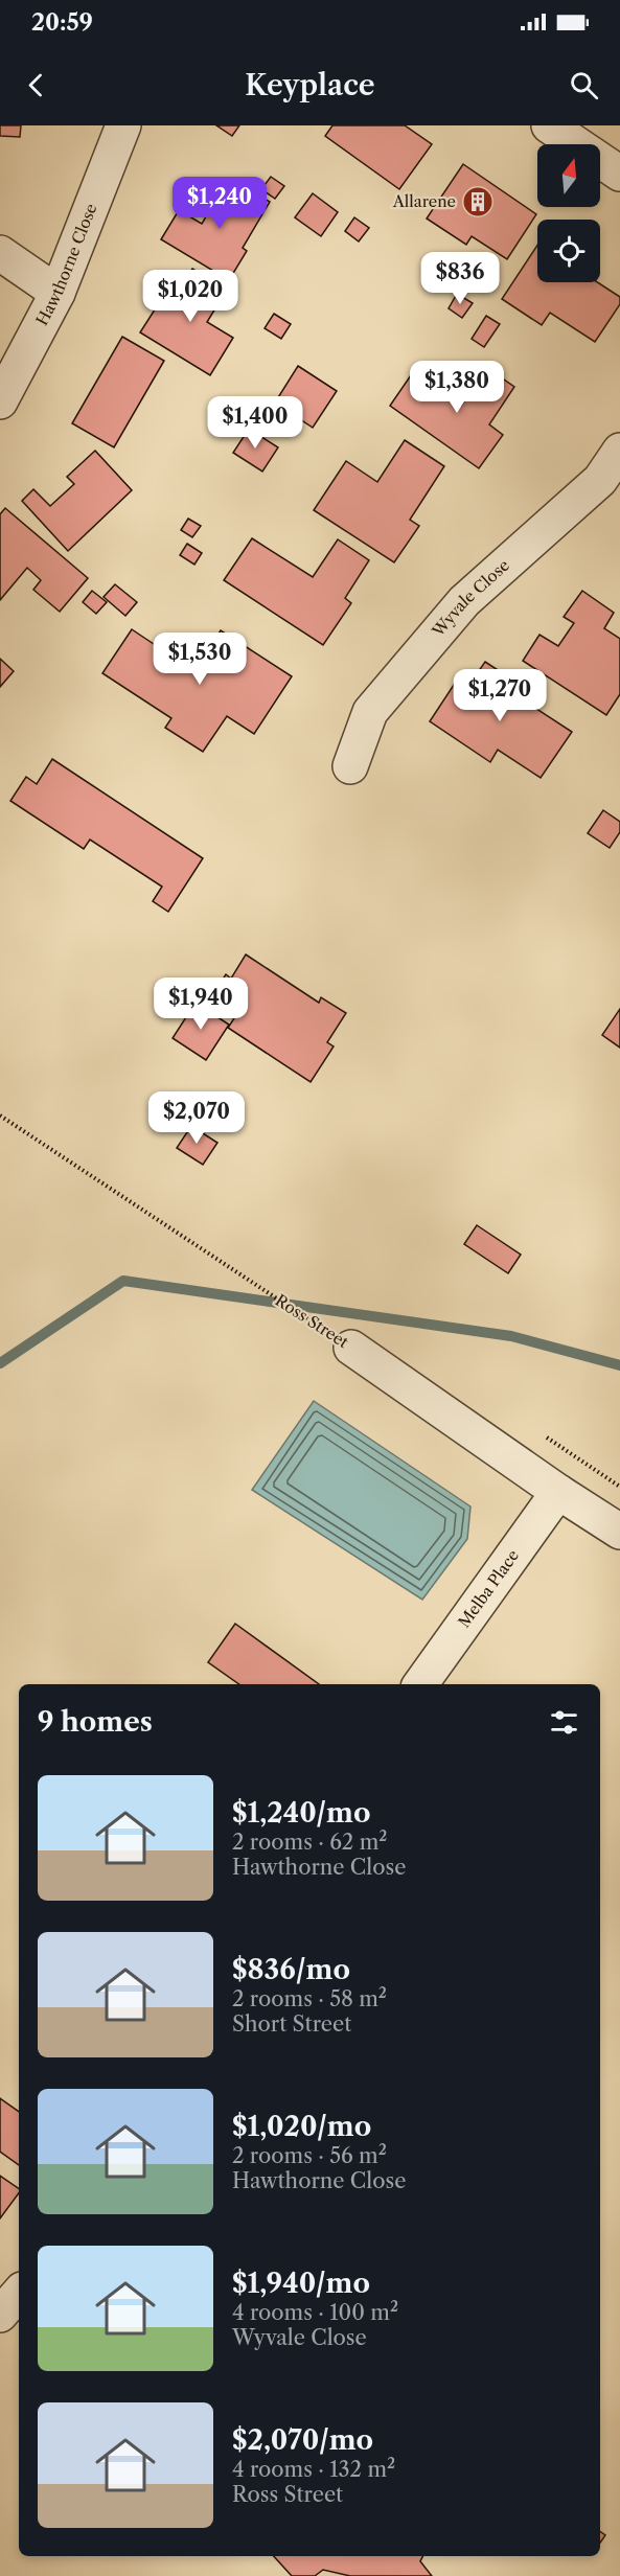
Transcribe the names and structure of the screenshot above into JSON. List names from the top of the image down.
{
  "streets": {
    "street": [
      "Hawthorne Close",
      "Wyvale Close",
      "Ross Street",
      "Melba Place"
    ]
  },
  "crossings": [
    ["Ross Street", "Melba Place"]
  ],
  "places": {
    "building": ["Allarene"]
  },
  "north": "top",
  "page": {
    "status": "20:59",
    "header": "Keyplace",
    "price": [
      "$1,240",
      "$836",
      "$1,020",
      "$1,380",
      "$1,400",
      "$1,530",
      "$1,270",
      "$1,940",
      "$2,070"
    ],
    "heading": "9 homes",
    "list": [
      {
        "name": "$1,240/mo",
        "note": "2 rooms · 62 m² · Hawthorne Close"
      },
      {
        "name": "$836/mo",
        "note": "2 rooms · 58 m² · Short Street"
      },
      {
        "name": "$1,020/mo",
        "note": "2 rooms · 56 m² · Hawthorne Close"
      },
      {
        "name": "$1,940/mo",
        "note": "4 rooms · 100 m² · Wyvale Close"
      },
      {
        "name": "$2,070/mo",
        "note": "4 rooms · 132 m² · Ross Street"
      }
    ]
  }
}
